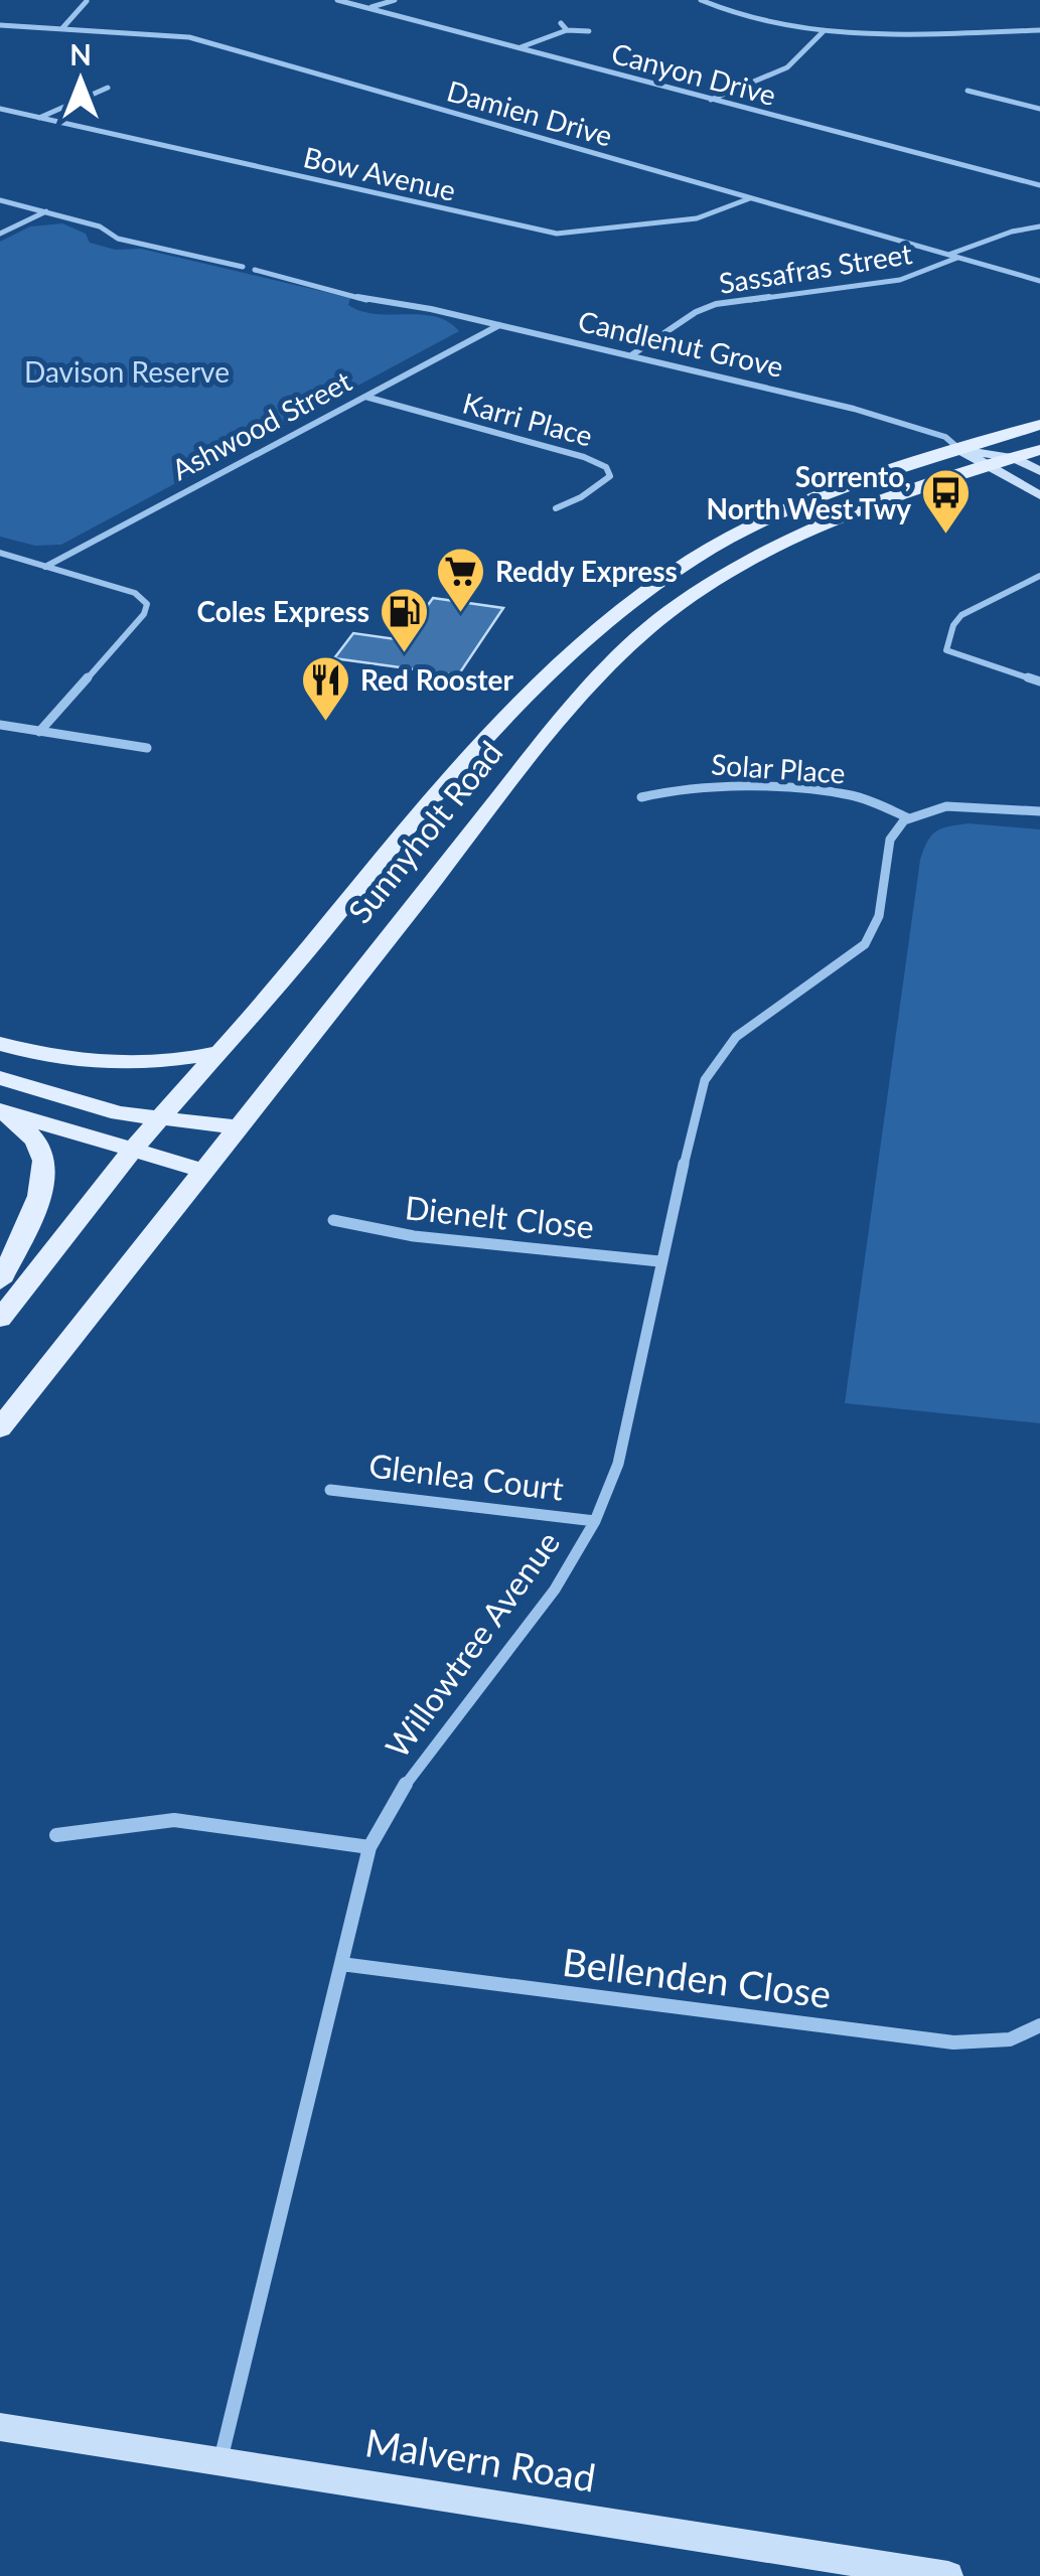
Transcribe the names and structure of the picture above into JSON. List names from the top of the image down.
{
  "streets": {
    "main road": ["Sunnyholt Road"],
    "street": [
      "Canyon Drive",
      "Damien Drive",
      "Bow Avenue",
      "Sassafras Street",
      "Candlenut Grove",
      "Karri Place",
      "Ashwood Street",
      "Solar Place",
      "Dienelt Close",
      "Glenlea Court",
      "Willowtree Avenue",
      "Bellenden Close",
      "Malvern Road"
    ]
  },
  "crossings": [
    ["Damien Drive", "Bow Avenue"],
    ["Damien Drive", "Sassafras Street"],
    ["Sassafras Street", "Candlenut Grove"],
    ["Candlenut Grove", "Ashwood Street"],
    ["Candlenut Grove", "Sunnyholt Road"],
    ["Karri Place", "Ashwood Street"],
    ["Solar Place", "Willowtree Avenue"],
    ["Dienelt Close", "Willowtree Avenue"],
    ["Glenlea Court", "Willowtree Avenue"],
    ["Willowtree Avenue", "Bellenden Close"],
    ["Willowtree Avenue", "Malvern Road"]
  ],
  "parks": ["Davison Reserve"],
  "places": {
    "bus stop": ["Sorrento, North West Twy"],
    "supermarket": ["Reddy Express"],
    "fuel station": ["Coles Express"],
    "restaurant": ["Red Rooster"]
  },
  "north": "top"
}
